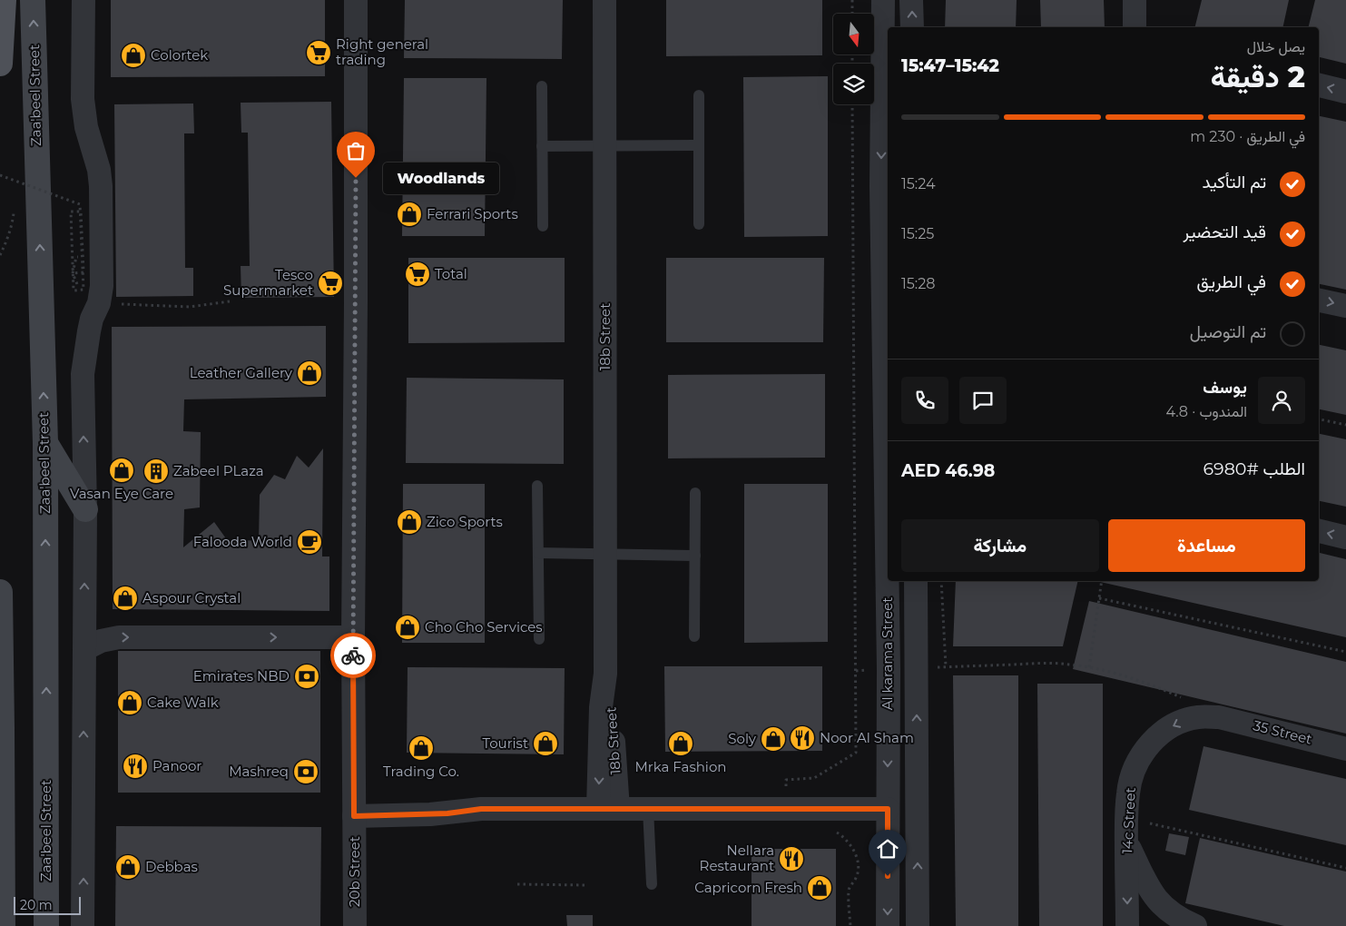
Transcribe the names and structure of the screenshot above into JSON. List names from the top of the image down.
{
  "streets": {
    "main road": ["Zaa'beel Street"],
    "street": [
      "18b Street",
      "Al karama Street",
      "35 Street",
      "14c Street",
      "20b Street"
    ]
  },
  "crossings": [
    ["35 Street", "14c Street"]
  ],
  "one_way": ["14c Street"],
  "places": {
    "supermarket": ["Right general trading", "Total", "Tesco Supermarket"],
    "shop": [
      "Colortek",
      "Ferrari Sports",
      "Leather Gallery",
      "Vasan Eye Care",
      "Zico Sports",
      "Aspour Crystal",
      "Cho Cho Services",
      "Cake Walk",
      "Soly",
      "Tourist",
      "Mrka Fashion",
      "Trading Co.",
      "Debbas",
      "Capricorn Fresh"
    ],
    "other": ["Woodlands"],
    "building": ["Zabeel PLaza"],
    "cafe": ["Falooda World"],
    "bank": ["Emirates NBD", "Mashreq"],
    "restaurant": ["Noor Al Sham", "Panoor", "Nellara Restaurant"]
  },
  "scale_bar": "20 m",
  "north": "bottom",
  "page": {
    "heading": ["2 دقيقة", "يصل خلال", "15:42–15:47"],
    "panel": [
      "يوسف",
      "المندوب · 4.8",
      "الطلب #6980",
      "AED 46.98"
    ],
    "bar": "في الطريق · 230 m",
    "list": [
      ["تم التأكيد", "15:24"],
      ["قيد التحضير", "15:25"],
      ["في الطريق", "15:28"],
      "تم التوصيل"
    ],
    "bubble": "Woodlands",
    "buttons": ["مساعدة", "مشاركة"],
    "scale": "20 m"
  }
}
